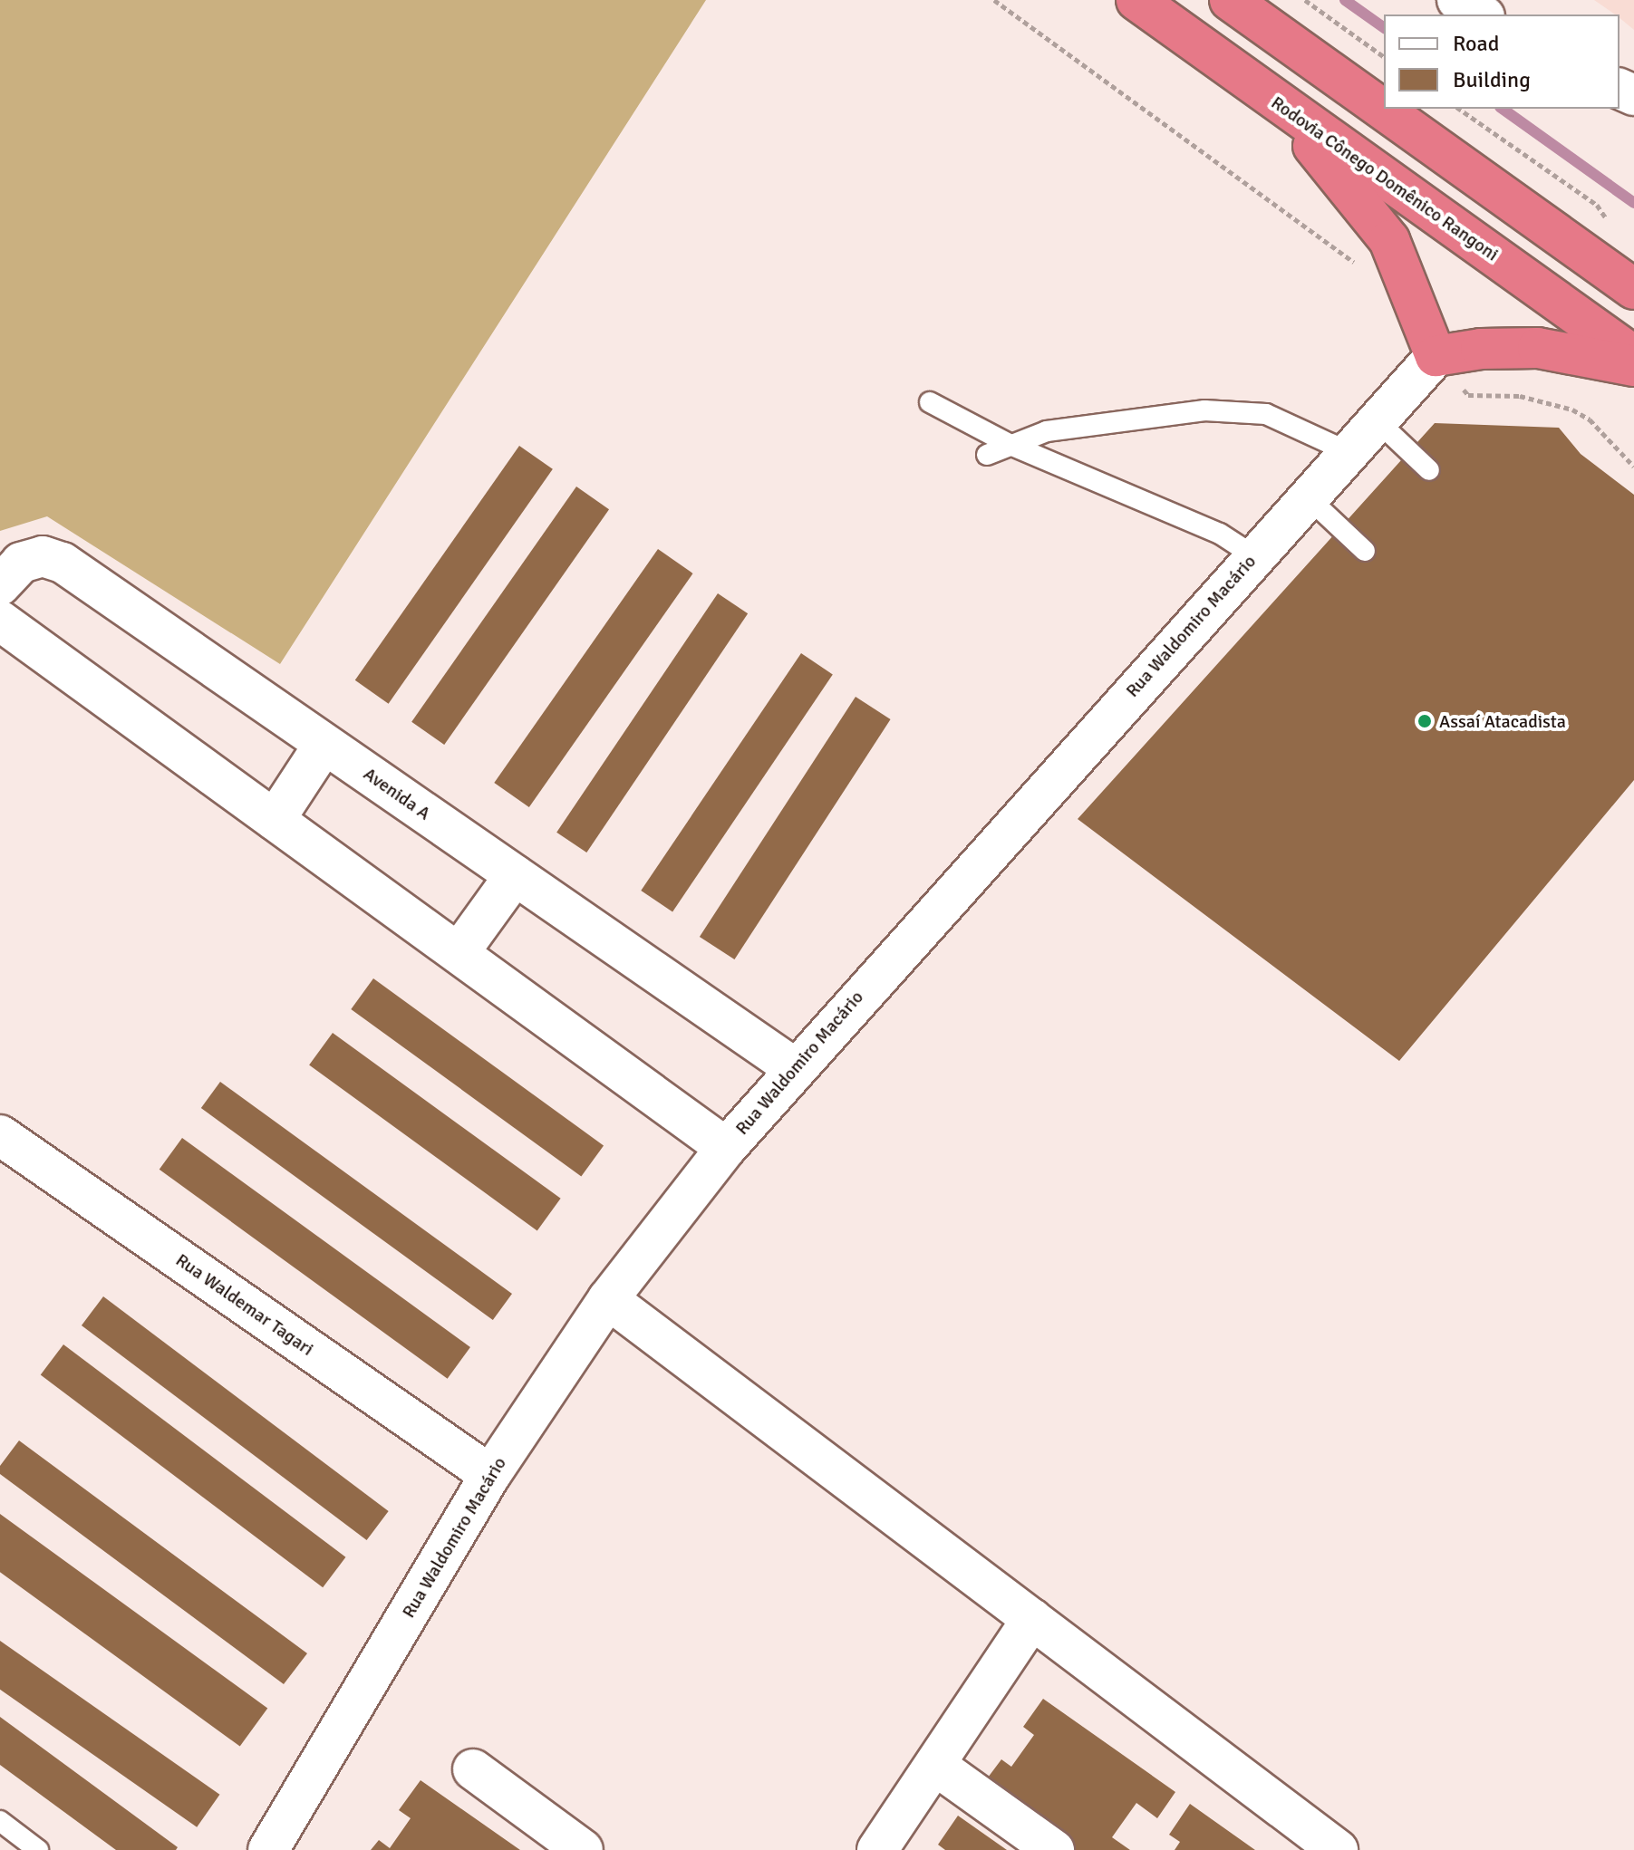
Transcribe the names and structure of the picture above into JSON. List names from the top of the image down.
{
  "streets": {
    "highway": ["Rodovia Cônego Domênico Rangoni"],
    "street": ["Rua Waldomiro Macário", "Avenida A", "Rua Waldemar Tagari"]
  },
  "crossings": [
    ["Rua Waldomiro Macário", "Avenida A"],
    ["Rua Waldomiro Macário", "Rua Waldemar Tagari"]
  ],
  "places": ["Assaí Atacadista"],
  "legend": ["Road", "Building"]
}
